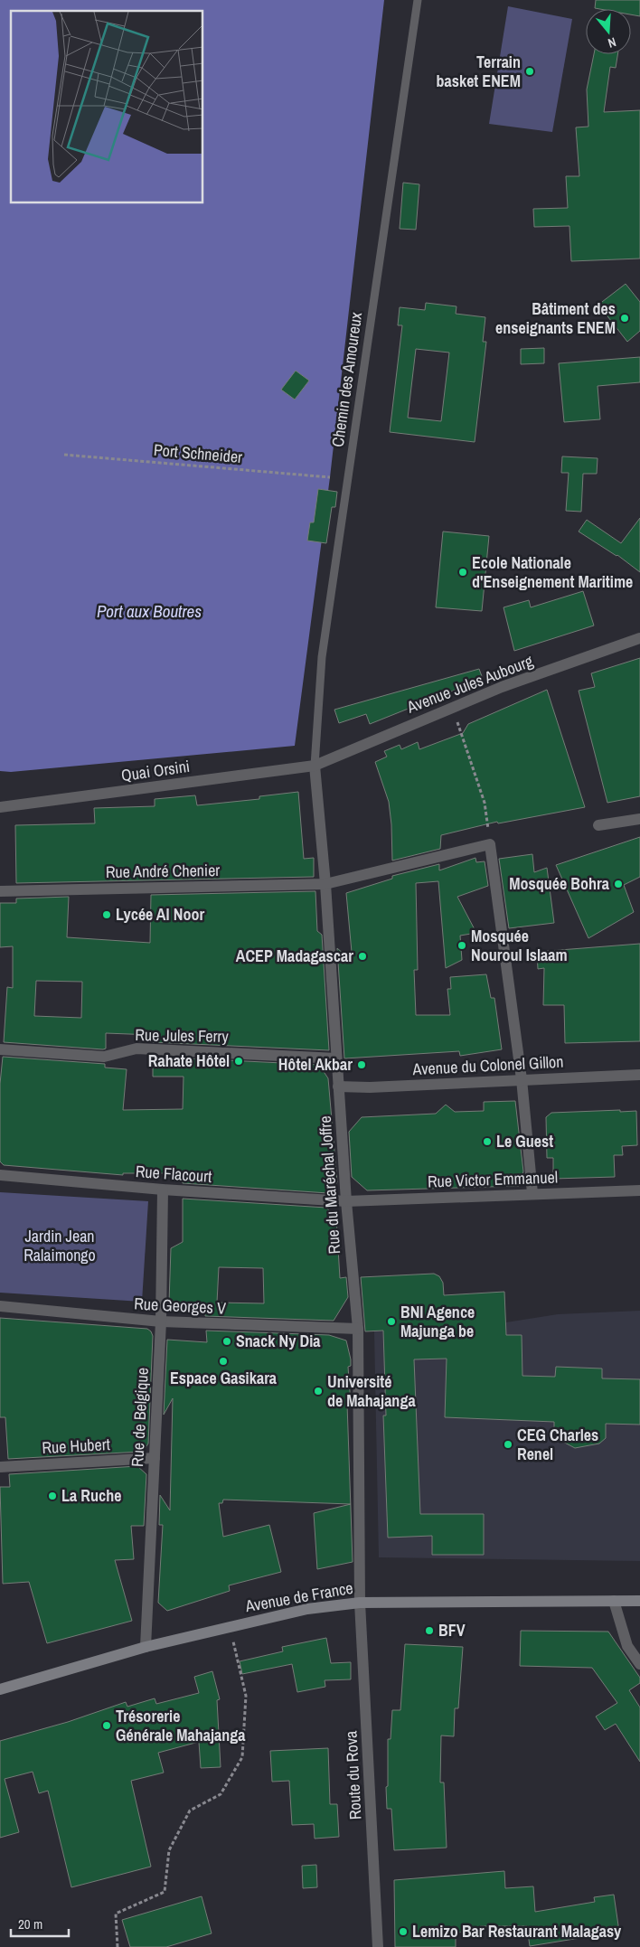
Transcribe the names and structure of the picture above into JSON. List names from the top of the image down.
{
  "streets": {
    "main road": ["Avenue de France"],
    "street": [
      "Avenue Jules Aubourg",
      "Quai Orsini",
      "Rue André Chenier",
      "Rue Jules Ferry",
      "Avenue du Colonel Gillon",
      "Rue Flacourt",
      "Rue Victor Emmanuel",
      "Rue du Maréchal Joffre",
      "Rue Georges V",
      "Rue de Belgique",
      "Rue Hubert",
      "Route du Rova"
    ],
    "lane": ["Chemin des Amoureux"],
    "path": ["Port Schneider"]
  },
  "crossings": [
    ["Chemin des Amoureux", "Avenue Jules Aubourg"],
    ["Chemin des Amoureux", "Quai Orsini"],
    ["Chemin des Amoureux", "Rue du Maréchal Joffre"],
    ["Avenue Jules Aubourg", "Quai Orsini"],
    ["Avenue Jules Aubourg", "Rue du Maréchal Joffre"],
    ["Quai Orsini", "Rue du Maréchal Joffre"],
    ["Rue André Chenier", "Rue du Maréchal Joffre"],
    ["Rue Jules Ferry", "Rue du Maréchal Joffre"],
    ["Avenue du Colonel Gillon", "Rue du Maréchal Joffre"],
    ["Rue Flacourt", "Rue Victor Emmanuel"],
    ["Rue Flacourt", "Rue du Maréchal Joffre"],
    ["Rue Flacourt", "Rue de Belgique"],
    ["Rue Victor Emmanuel", "Rue du Maréchal Joffre"],
    ["Rue du Maréchal Joffre", "Rue Georges V"],
    ["Rue du Maréchal Joffre", "Avenue de France"],
    ["Rue du Maréchal Joffre", "Route du Rova"],
    ["Rue Georges V", "Rue de Belgique"],
    ["Rue de Belgique", "Rue Hubert"],
    ["Rue de Belgique", "Avenue de France"],
    ["Avenue de France", "Route du Rova"]
  ],
  "water": ["Port aux Boutres"],
  "parks": ["Jardin Jean Ralaimongo"],
  "places": [
    "Terrain basket ENEM",
    "Bâtiment des enseignants ENEM",
    "Ecole Nationale d'Enseignement Maritime",
    "Mosquée Bohra",
    "Lycée Al Noor",
    "Mosquée Nouroul Islaam",
    "ACEP Madagascar",
    "Rahate Hôtel",
    "Hôtel Akbar",
    "Le Guest",
    "BNI Agence Majunga be",
    "Snack Ny Dia",
    "Espace Gasikara",
    "Université de Mahajanga",
    "CEG Charles Renel",
    "La Ruche",
    "BFV",
    "Trésorerie Générale Mahajanga",
    "Lemizo Bar Restaurant Malagasy"
  ],
  "scale_bar": "20 m",
  "north": "bottom"
}
